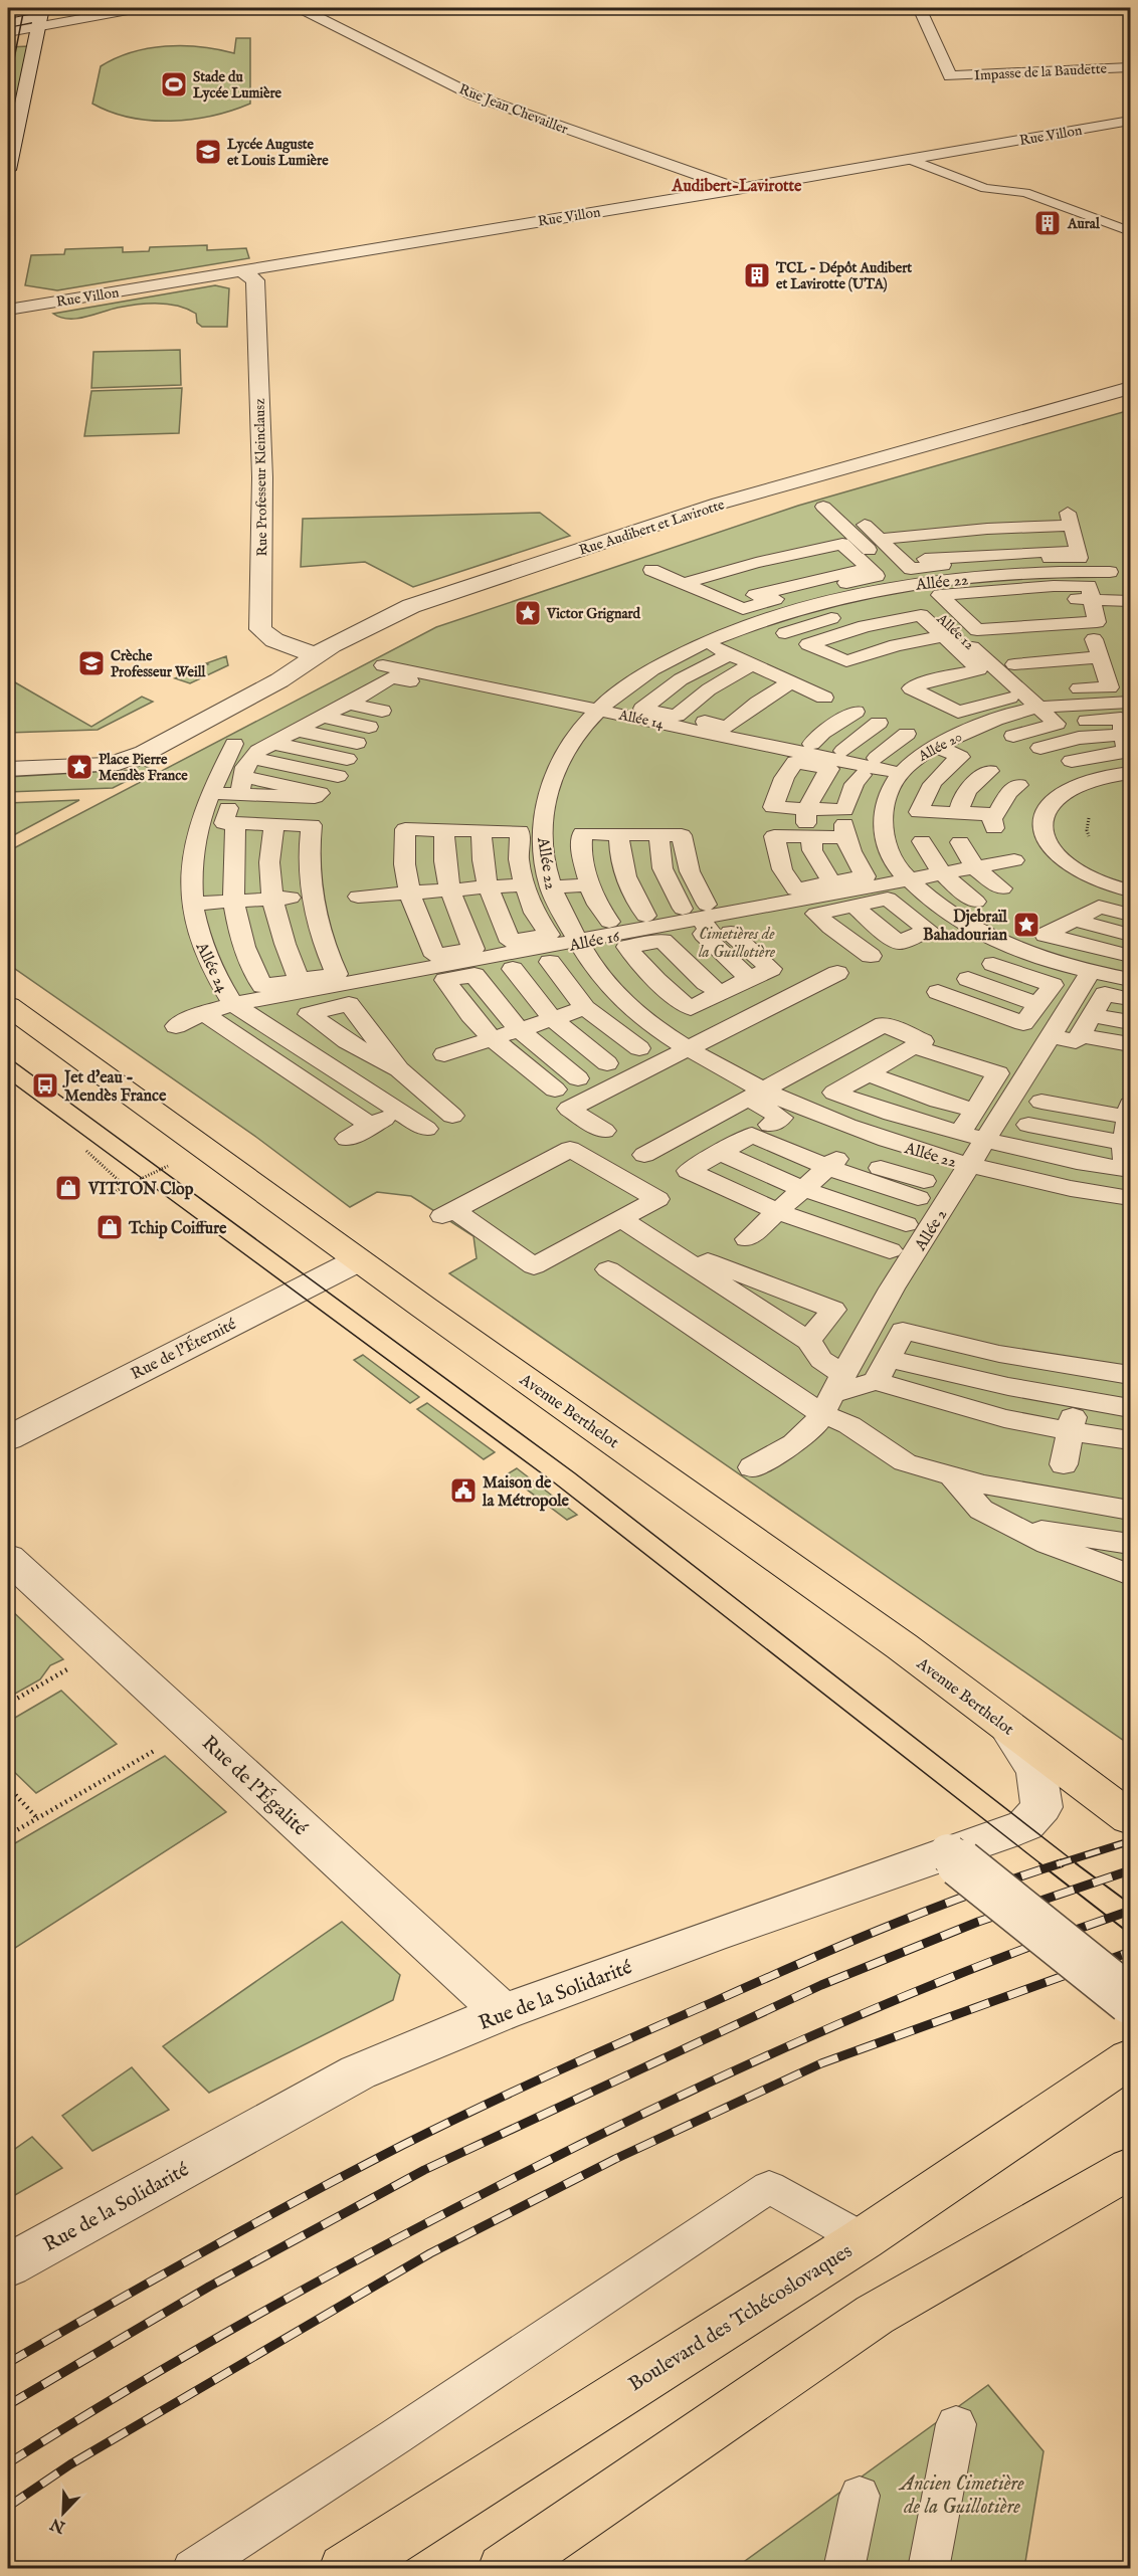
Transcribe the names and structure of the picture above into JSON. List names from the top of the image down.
{
  "streets": {
    "main road": ["Avenue Berthelot", "Boulevard des Tchécoslovaques"],
    "street": [
      "Impasse de la Baudette",
      "Rue Jean Chevailler",
      "Rue Villon",
      "Rue Professeur Kleinclausz",
      "Rue Audibert et Lavirotte",
      "Rue de l'Éternité",
      "Rue de l'Égalité",
      "Rue de la Solidarité"
    ],
    "lane": [
      "Allée 22",
      "Allée 12",
      "Allée 14",
      "Allée 20",
      "Allée 16",
      "Allée 24",
      "Allée 2"
    ]
  },
  "crossings": [
    ["Rue Jean Chevailler", "Rue Villon"],
    ["Rue Villon", "Rue Professeur Kleinclausz"],
    ["Rue Professeur Kleinclausz", "Rue Audibert et Lavirotte"],
    ["Allée 22", "Allée 12"],
    ["Allée 22", "Allée 14"],
    ["Allée 22", "Allée 16"],
    ["Allée 22", "Allée 2"],
    ["Allée 12", "Allée 20"],
    ["Allée 14", "Allée 20"],
    ["Allée 20", "Allée 16"],
    ["Allée 20", "Allée 2"],
    ["Allée 16", "Allée 24"],
    ["Rue de l'Éternité", "Avenue Berthelot"],
    ["Avenue Berthelot", "Rue de la Solidarité"],
    ["Rue de l'Égalité", "Rue de la Solidarité"]
  ],
  "districts": ["Audibert-Lavirotte"],
  "parks": ["Cimetières de la Guillotière", "Ancien Cimetière de la Guillotière"],
  "places": {
    "sports": ["Stade du Lycée Lumière"],
    "school or university": ["Lycée Auguste et Louis Lumière", "Crèche Professeur Weill"],
    "building": ["Aural", "TCL - Dépôt Audibert et Lavirotte (UTA)"],
    "place": ["Victor Grignard", "Place Pierre Mendès France", "Djebraïl Bahadourian"],
    "bus stop": ["Jet d'eau - Mendès France"],
    "shop": ["VITTON Clop", "Tchip Coiffure"],
    "public building": ["Maison de la Métropole"]
  },
  "north": "bottom left"
}
